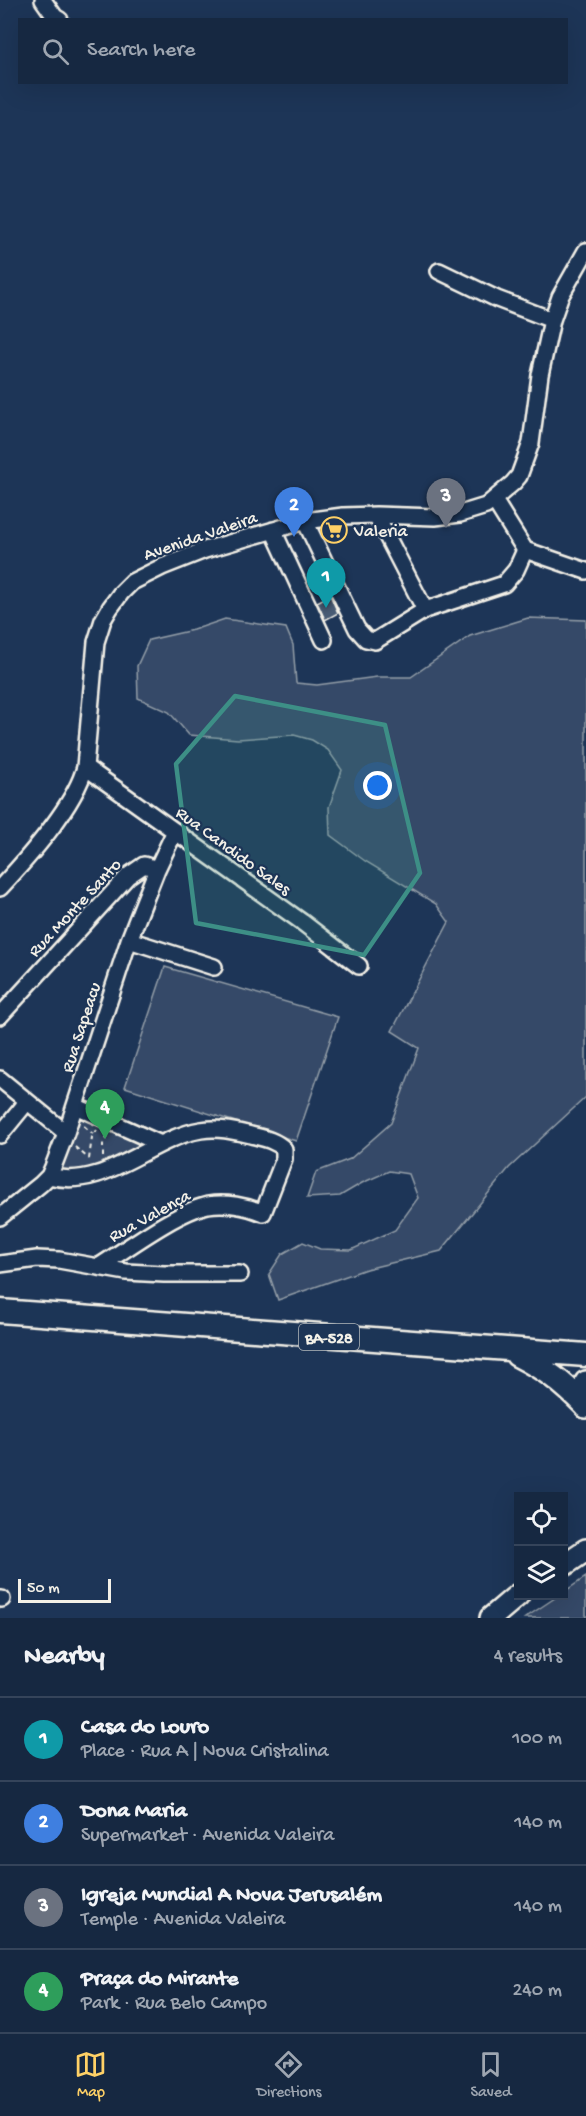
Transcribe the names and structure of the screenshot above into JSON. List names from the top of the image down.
{
  "streets": {
    "main road": ["BA-528"],
    "street": [
      "Avenida Valeira",
      "Rua Candido Sales",
      "Rua Monte Santo",
      "Rua Sapeacu",
      "Rua Valença"
    ]
  },
  "crossings": [
    ["Avenida Valeira", "Rua Candido Sales"],
    ["Rua Candido Sales", "Rua Sapeacu"],
    ["Rua Monte Santo", "Rua Sapeacu"]
  ],
  "places": {
    "supermarket": ["Valeria"]
  },
  "scale_bar": "50 m",
  "page": {
    "search": "Search here",
    "pins": [
      "3",
      "2",
      "1",
      "4"
    ],
    "scale": "50 m",
    "heading": ["Nearby", "4 results"],
    "list": [
      {
        "mark": "1",
        "name": "Casa do Louro",
        "note": "Place · Rua A | Nova Cristalina",
        "value": "100 m"
      },
      {
        "mark": "2",
        "name": "Dona Maria",
        "note": "Supermarket · Avenida Valeira",
        "value": "140 m"
      },
      {
        "mark": "3",
        "name": "Igreja Mundial A Nova Jerusalém",
        "note": "Temple · Avenida Valeira",
        "value": "140 m"
      },
      {
        "mark": "4",
        "name": "Praça do Mirante",
        "note": "Park · Rua Belo Campo",
        "value": "240 m"
      }
    ],
    "nav": ["Map", "Directions", "Saved"]
  }
}
